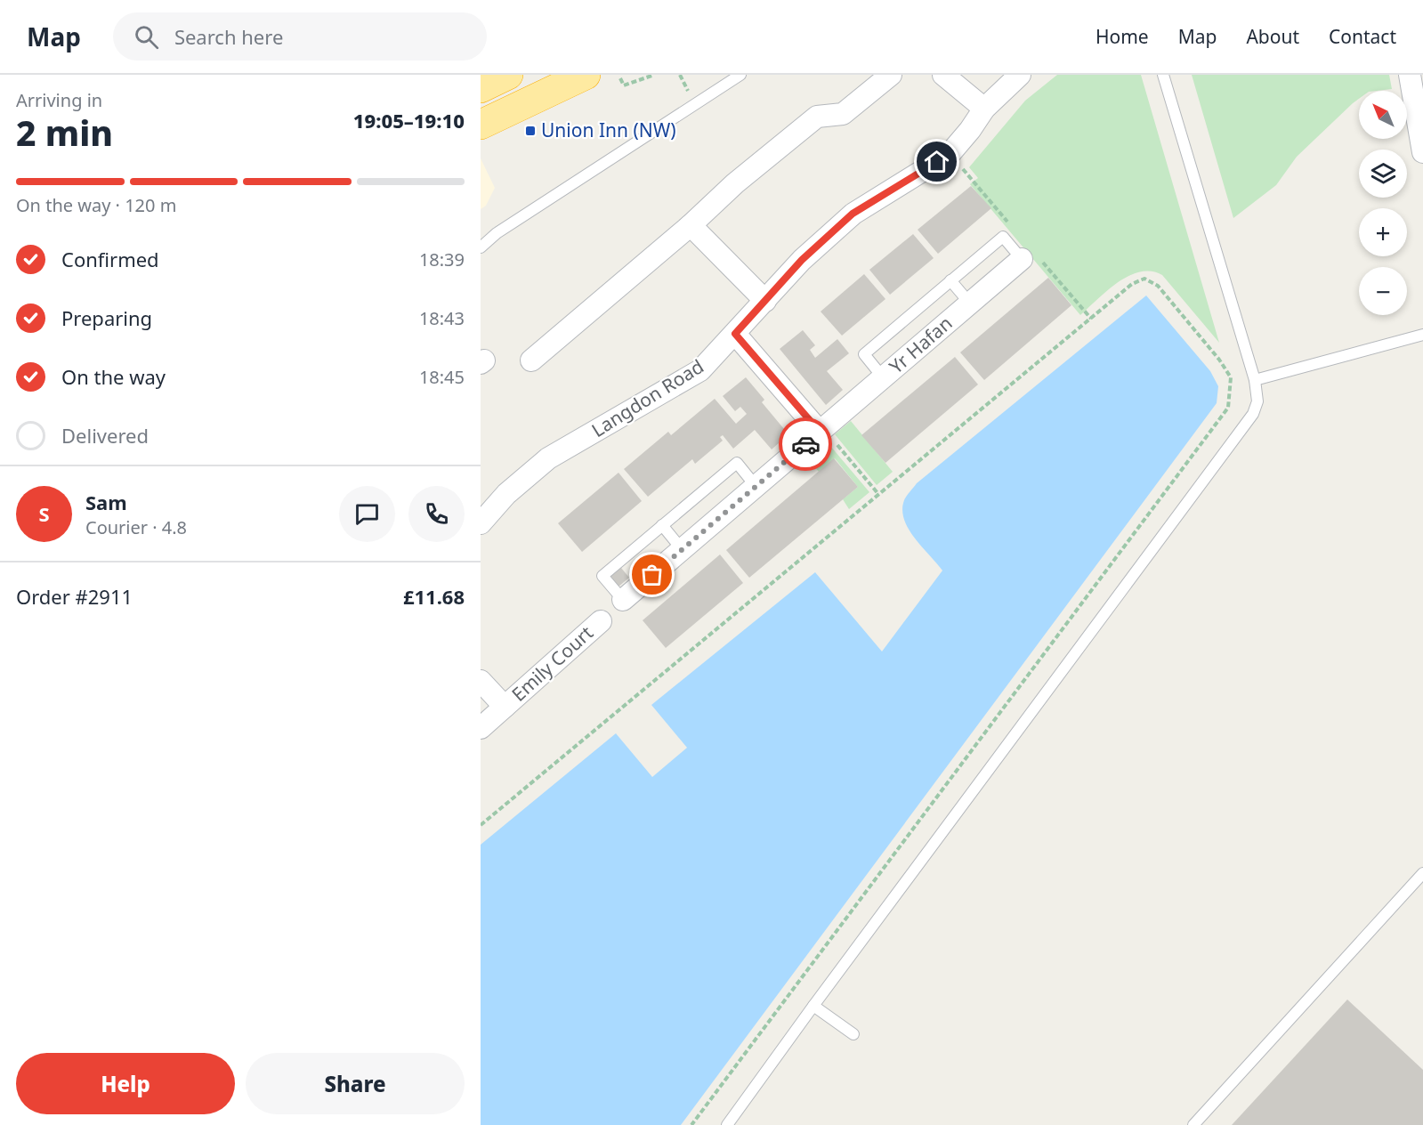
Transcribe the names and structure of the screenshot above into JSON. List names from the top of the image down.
{
  "streets": {
    "street": ["Yr Hafan", "Langdon Road", "Emily Court"]
  },
  "places": {
    "transit": ["Union Inn (NW)"]
  },
  "north": "top left",
  "page": {
    "header": "Map",
    "search": "Search here",
    "nav": [
      "Home",
      "Map",
      "About",
      "Contact"
    ],
    "heading": ["2 min", "Arriving in", "19:05–19:10"],
    "panel": [
      "Sam",
      "Courier · 4.8",
      "Order #2911",
      "£11.68"
    ],
    "map_buttons": ["+", "−"],
    "bar": "On the way · 120 m",
    "list": [
      ["Confirmed", "18:39"],
      ["Preparing", "18:43"],
      ["On the way", "18:45"],
      "Delivered"
    ],
    "round": "S",
    "buttons": ["Help", "Share"]
  }
}
